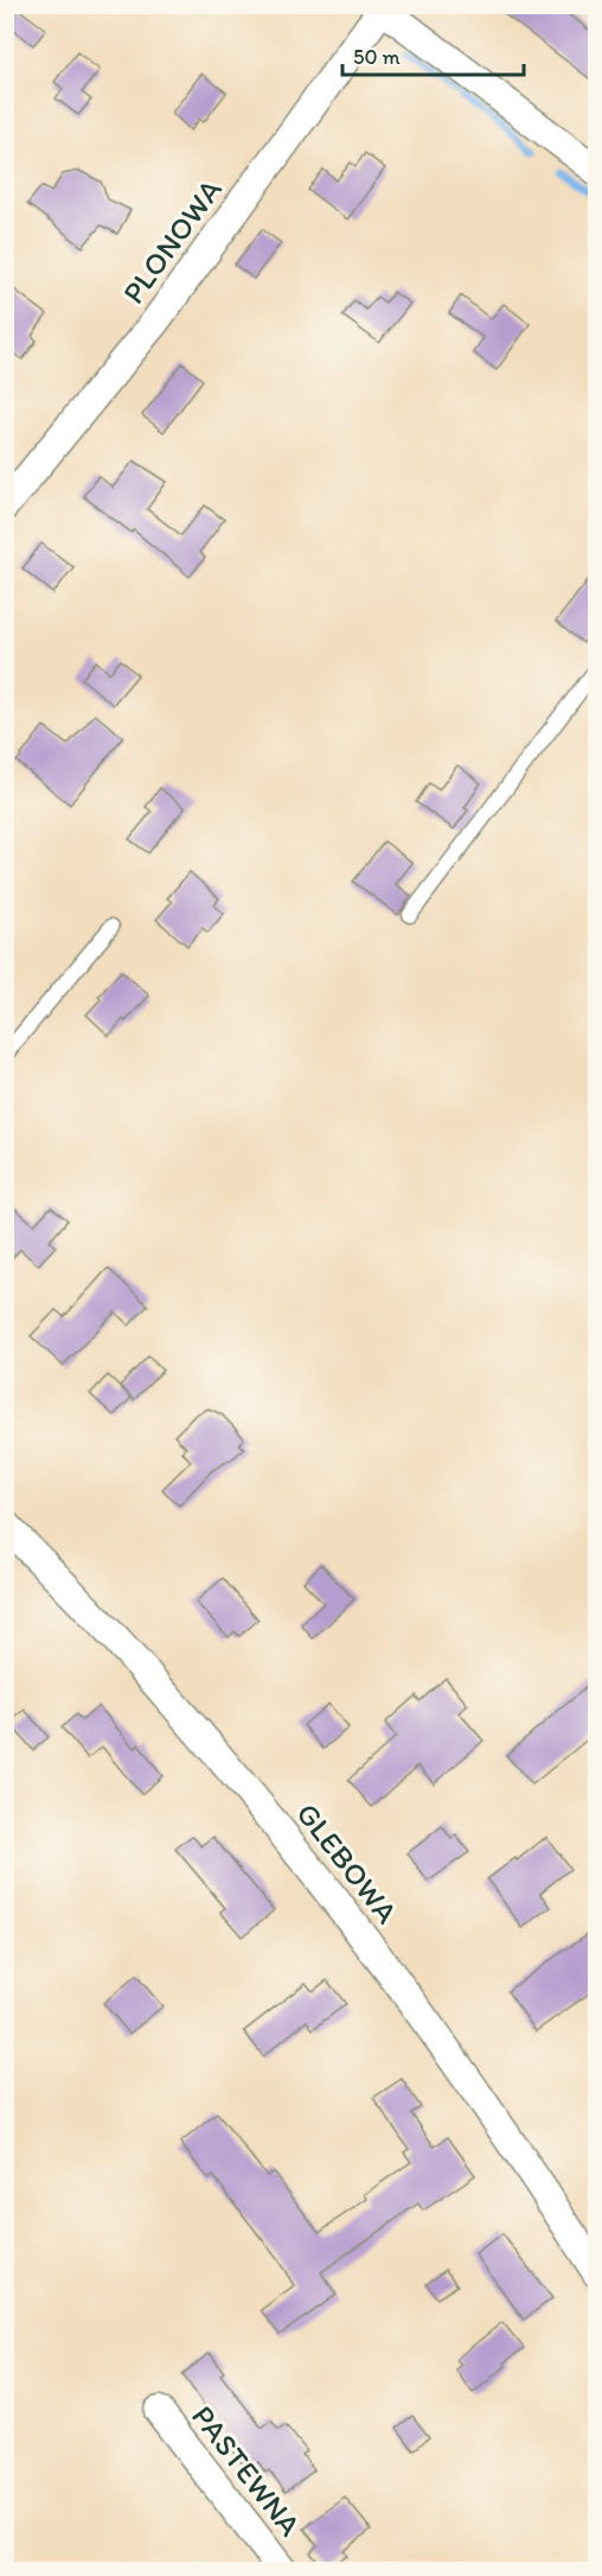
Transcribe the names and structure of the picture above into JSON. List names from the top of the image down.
{
  "streets": {
    "street": ["PLONOWA", "GLEBOWA", "PASTEWNA"]
  },
  "scale_bar": "50 m"
}
